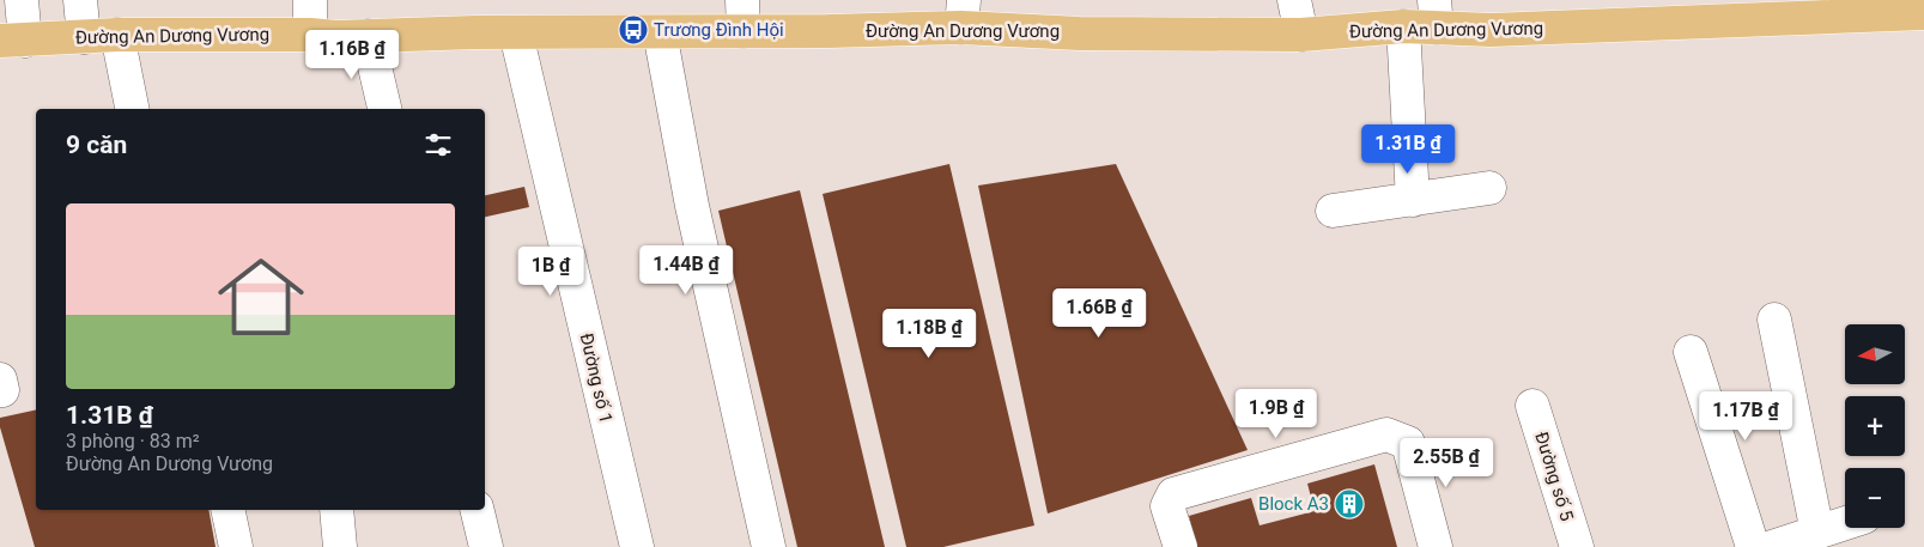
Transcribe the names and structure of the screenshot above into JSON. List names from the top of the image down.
{
  "streets": {
    "main road": ["Đường An Dương Vương"],
    "street": ["Đường số 1", "Đường số 5"]
  },
  "crossings": [
    ["Đường An Dương Vương", "Đường số 1"]
  ],
  "places": {
    "bus stop": ["Trương Đình Hội"],
    "building": ["Block A3"]
  },
  "north": "left",
  "page": {
    "price": [
      "1.16B ₫",
      "1.31B ₫",
      "1.44B ₫",
      "1B ₫",
      "1.66B ₫",
      "1.18B ₫",
      "1.9B ₫",
      "1.17B ₫",
      "2.55B ₫"
    ],
    "heading": "9 căn",
    "list": [
      {
        "name": "1.31B ₫",
        "note": "3 phòng · 83 m² · Đường An Dương Vương"
      }
    ],
    "map_buttons": ["+", "−"]
  }
}
